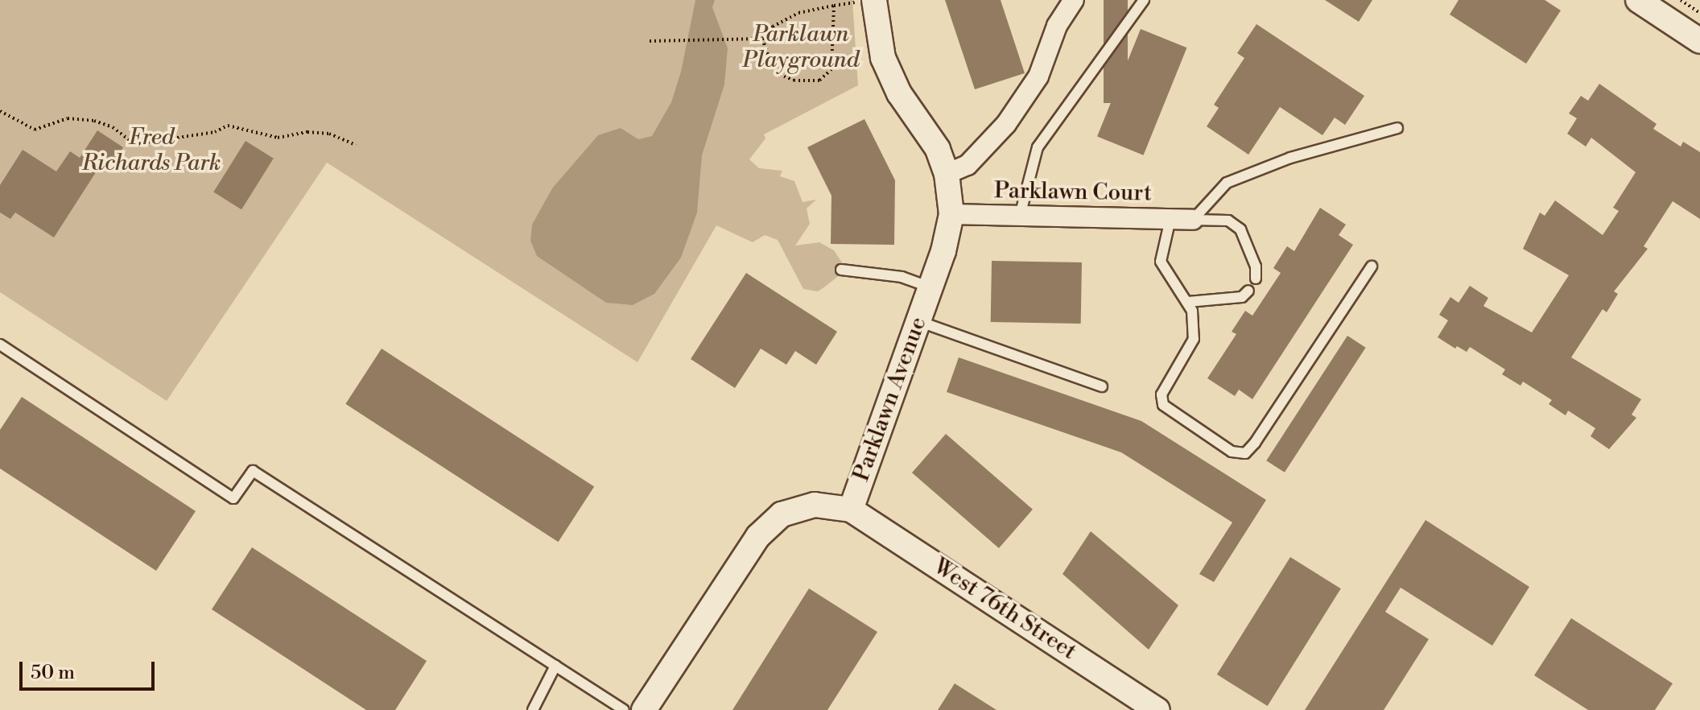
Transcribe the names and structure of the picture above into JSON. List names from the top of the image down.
{
  "streets": {
    "street": ["Parklawn Court", "Parklawn Avenue", "West 76th Street"]
  },
  "crossings": [
    ["Parklawn Court", "Parklawn Avenue"],
    ["Parklawn Avenue", "West 76th Street"]
  ],
  "parks": ["Parklawn Playground", "Fred Richards Park"],
  "scale_bar": "50 m"
}
